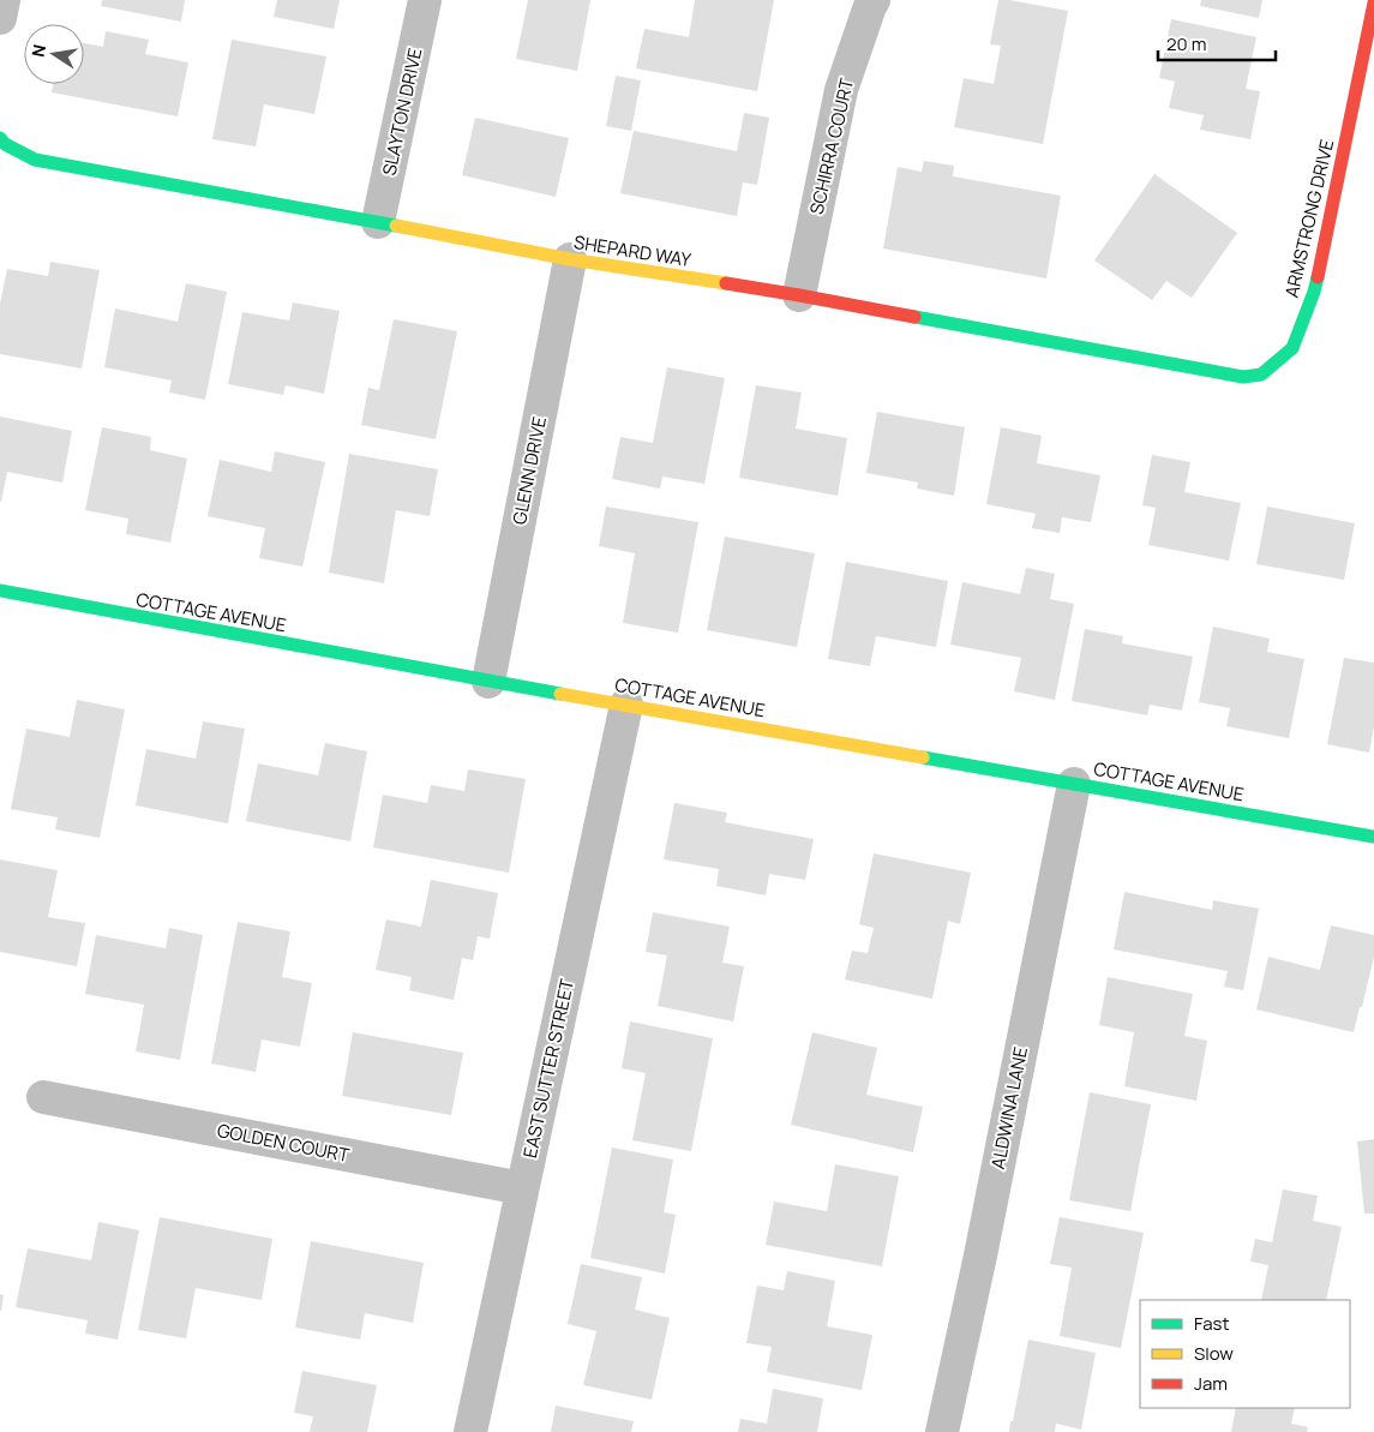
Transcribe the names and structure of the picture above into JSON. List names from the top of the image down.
{
  "streets": {
    "street": [
      "SLAYTON DRIVE",
      "SCHIRRA COURT",
      "ARMSTRONG DRIVE",
      "SHEPARD WAY",
      "GLENN DRIVE",
      "COTTAGE AVENUE",
      "EAST SUTTER STREET",
      "ALDWINA LANE",
      "GOLDEN COURT"
    ]
  },
  "crossings": [
    ["SLAYTON DRIVE", "SHEPARD WAY"],
    ["SCHIRRA COURT", "SHEPARD WAY"],
    ["ARMSTRONG DRIVE", "SHEPARD WAY"],
    ["SHEPARD WAY", "GLENN DRIVE"],
    ["GLENN DRIVE", "COTTAGE AVENUE"],
    ["COTTAGE AVENUE", "EAST SUTTER STREET"],
    ["COTTAGE AVENUE", "ALDWINA LANE"],
    ["EAST SUTTER STREET", "GOLDEN COURT"]
  ],
  "legend": ["Fast", "Slow", "Jam"],
  "scale_bar": "20 m",
  "north": "left"
}
